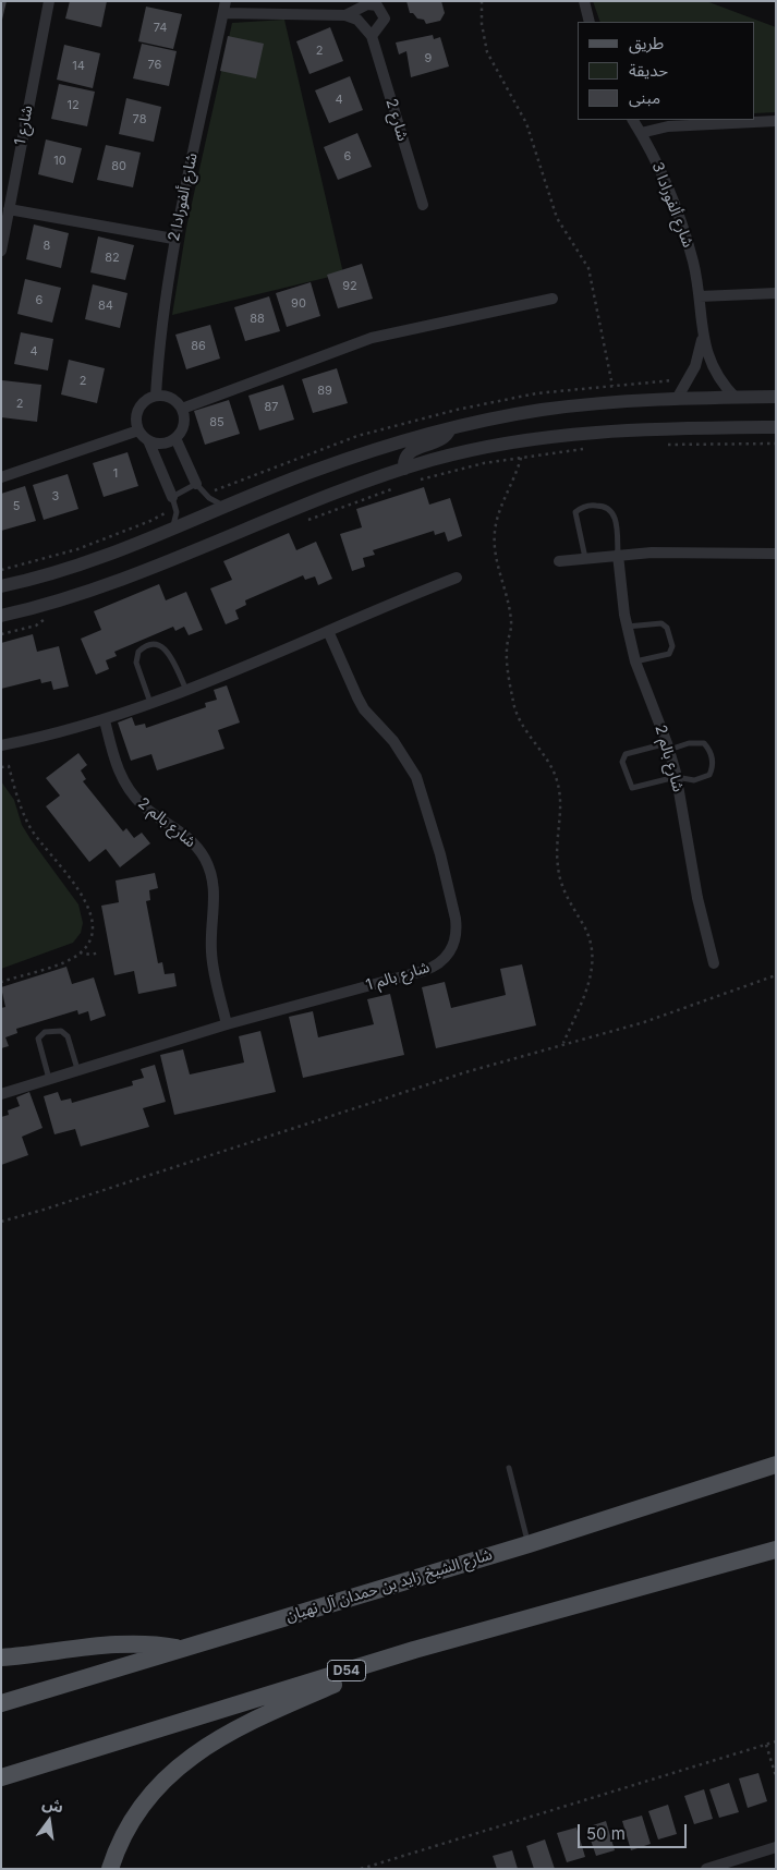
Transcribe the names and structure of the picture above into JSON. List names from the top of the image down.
{
  "streets": {
    "main road": ["شارع الشيخ زايد بن حمدان آل نهيان", "D54"],
    "street": [
      "شارع 2",
      "شارع 1",
      "شارع ألفورادا 2",
      "شارع ألفورادا 3",
      "شارع بالم 2",
      "شارع بالم 1"
    ]
  },
  "crossings": [
    ["شارع بالم 2", "شارع بالم 1"]
  ],
  "house_numbers": [
    "74",
    "2",
    "9",
    "76",
    "14",
    "4",
    "12",
    "78",
    "6",
    "10",
    "80",
    "8",
    "82",
    "92",
    "6",
    "90",
    "84",
    "88",
    "86",
    "4",
    "2",
    "89",
    "2",
    "87",
    "85",
    "1",
    "3",
    "5"
  ],
  "legend": ["طريق", "حديقة", "مبنى"],
  "scale_bar": "50 m",
  "north": "top"
}
